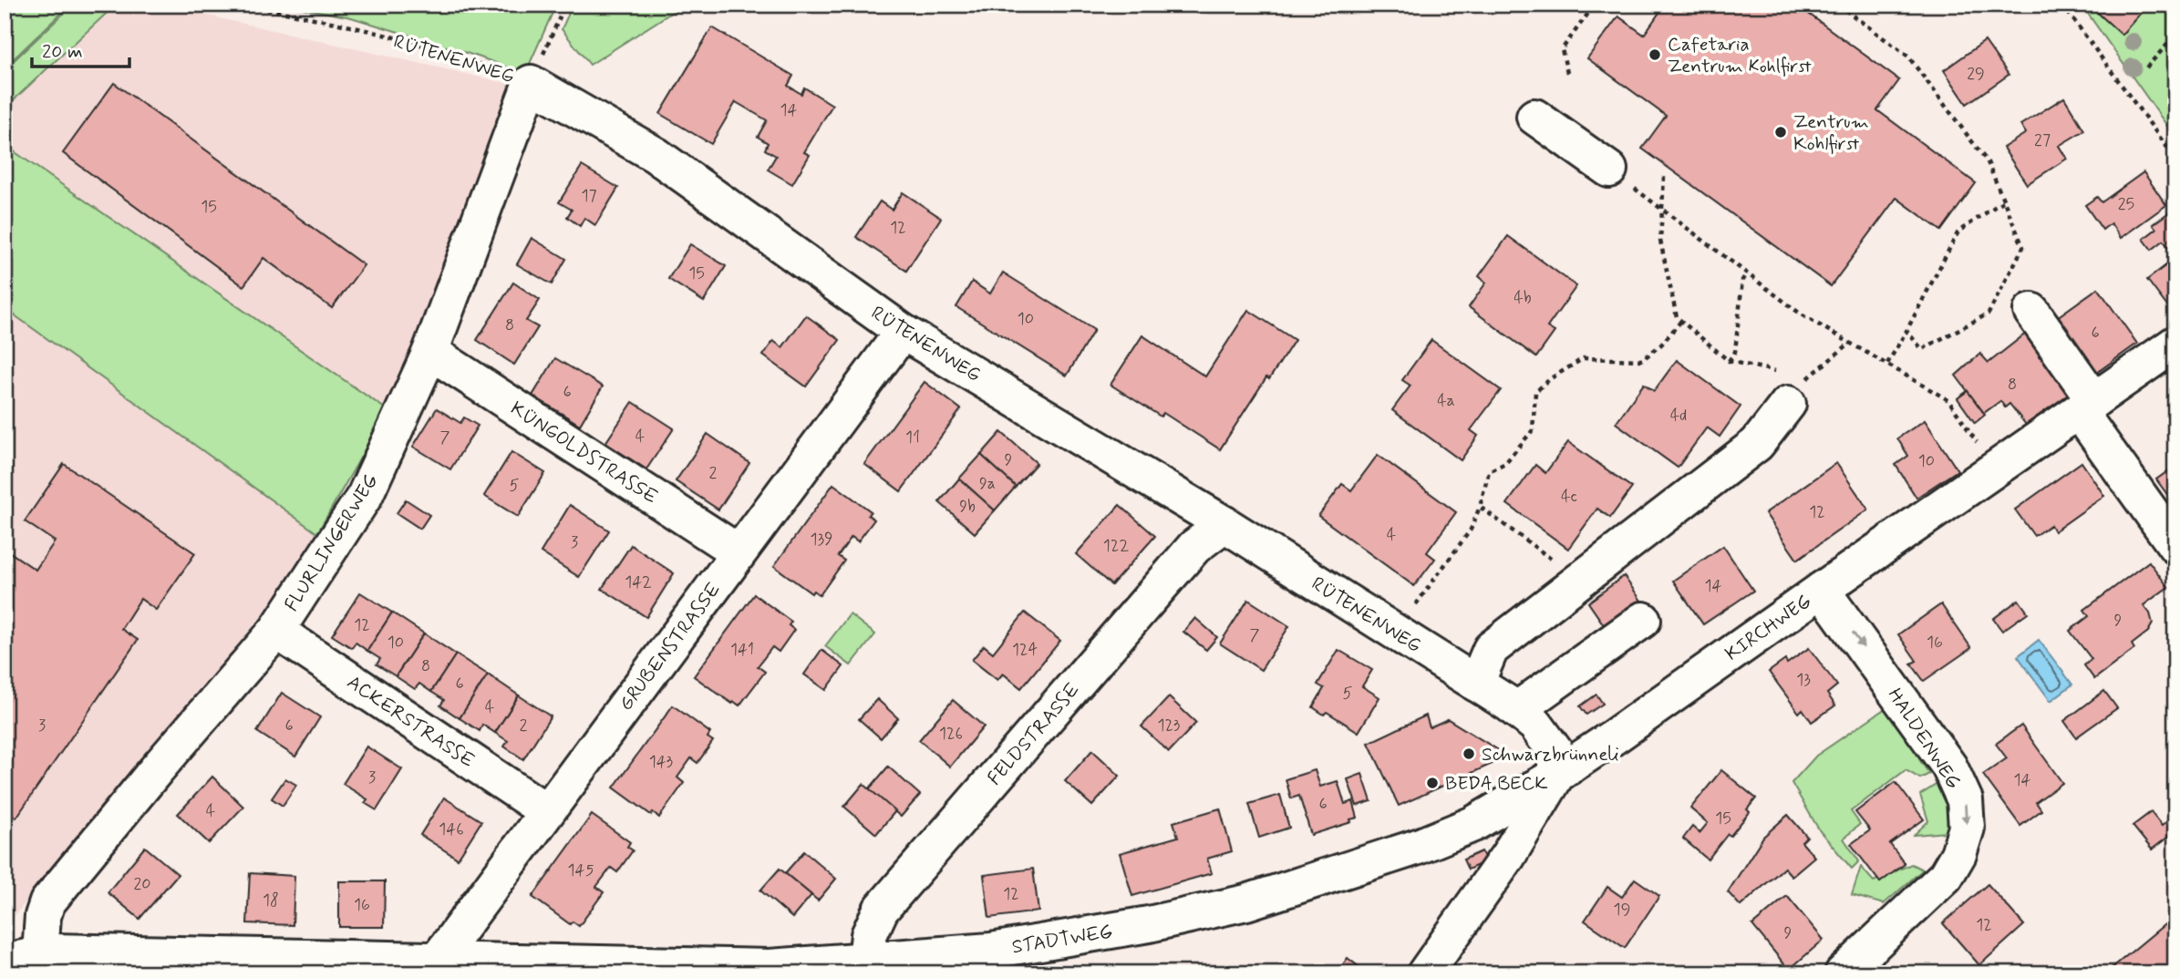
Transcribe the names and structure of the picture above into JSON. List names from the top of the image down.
{
  "streets": {
    "street": [
      "RÜTENENWEG",
      "KÜNGOLDSTRASSE",
      "FLURLINGERWEG",
      "KIRCHWEG",
      "GRUBENSTRASSE",
      "ACKERSTRASSE",
      "FELDSTRASSE",
      "HALDENWEG",
      "STADTWEG"
    ]
  },
  "crossings": [
    ["RÜTENENWEG", "FLURLINGERWEG"],
    ["RÜTENENWEG", "KIRCHWEG"],
    ["RÜTENENWEG", "GRUBENSTRASSE"],
    ["RÜTENENWEG", "FELDSTRASSE"],
    ["RÜTENENWEG", "STADTWEG"],
    ["KÜNGOLDSTRASSE", "FLURLINGERWEG"],
    ["KÜNGOLDSTRASSE", "GRUBENSTRASSE"],
    ["FLURLINGERWEG", "ACKERSTRASSE"],
    ["FLURLINGERWEG", "STADTWEG"],
    ["KIRCHWEG", "HALDENWEG"],
    ["KIRCHWEG", "STADTWEG"],
    ["GRUBENSTRASSE", "ACKERSTRASSE"],
    ["GRUBENSTRASSE", "STADTWEG"],
    ["FELDSTRASSE", "STADTWEG"]
  ],
  "one_way": ["HALDENWEG"],
  "places": [
    "Cafetaria Zentrum Kohlfirst",
    "Zentrum Kohlfirst",
    "Schwarzbrünneli",
    "BEDA BECK"
  ],
  "house_numbers": [
    "29",
    "14",
    "27",
    "17",
    "25",
    "15",
    "12",
    "15",
    "4b",
    "10",
    "8",
    "6",
    "8",
    "6",
    "4a",
    "4d",
    "4",
    "7",
    "11",
    "9",
    "10",
    "2",
    "9a",
    "5",
    "4c",
    "9b",
    "12",
    "4",
    "139",
    "3",
    "122",
    "142",
    "14",
    "9",
    "12",
    "7",
    "10",
    "16",
    "141",
    "124",
    "8",
    "13",
    "6",
    "5",
    "4",
    "3",
    "6",
    "2",
    "123",
    "126",
    "143",
    "3",
    "14",
    "6",
    "4",
    "15",
    "146",
    "145",
    "20",
    "12",
    "18",
    "16",
    "19",
    "12",
    "9"
  ],
  "scale_bar": "20 m"
}
